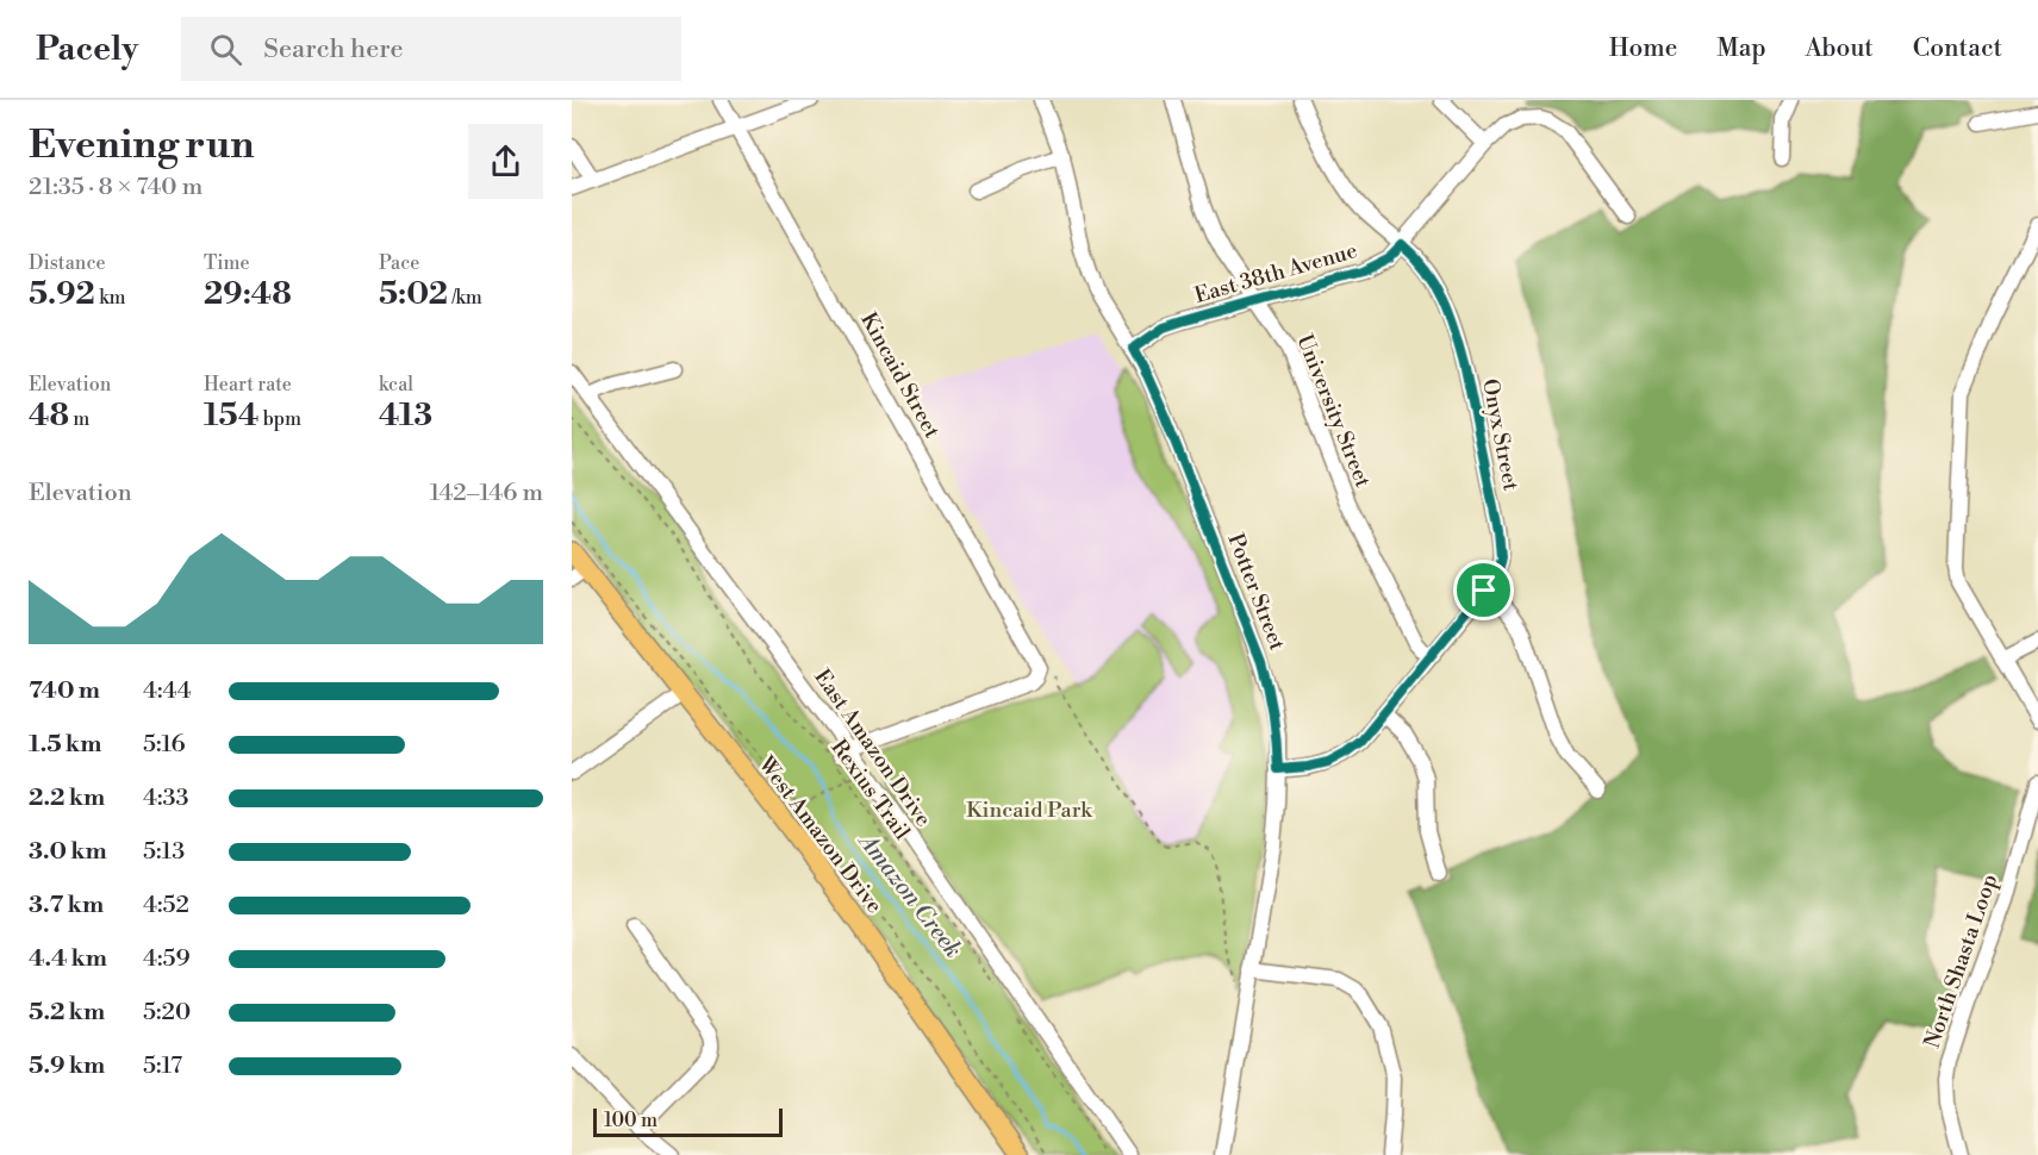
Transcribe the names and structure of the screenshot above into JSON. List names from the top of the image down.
{
  "streets": {
    "main road": ["West Amazon Drive"],
    "street": [
      "East 38th Avenue",
      "Kincaid Street",
      "University Street",
      "Onyx Street",
      "Potter Street",
      "East Amazon Drive",
      "North Shasta Loop"
    ],
    "path": ["Rexius Trail"]
  },
  "crossings": [
    ["East 38th Avenue", "University Street"],
    ["East 38th Avenue", "Onyx Street"],
    ["East 38th Avenue", "Potter Street"],
    ["Kincaid Street", "East Amazon Drive"],
    ["Kincaid Street", "Rexius Trail"],
    ["University Street", "Onyx Street"],
    ["Onyx Street", "Potter Street"],
    ["East Amazon Drive", "Rexius Trail"]
  ],
  "water": ["Amazon Creek"],
  "parks": ["Kincaid Park"],
  "scale_bar": "100 m",
  "page": {
    "header": "Pacely",
    "search": "Search here",
    "nav": [
      "Home",
      "Map",
      "About",
      "Contact"
    ],
    "heading": ["Evening run", "21:35 · 8 × 740 m"],
    "stats": [
      ["Distance", "5.92 km"],
      ["Time", "29:48"],
      ["Pace", "5:02 /km"],
      ["Elevation", "48 m"],
      ["Heart rate", "154 bpm"],
      ["kcal", "413"]
    ],
    "chart": ["Elevation", "142–146 m"],
    "list": [
      {
        "name": "740 m",
        "note": "4:44"
      },
      {
        "name": "1.5 km",
        "note": "5:16"
      },
      {
        "name": "2.2 km",
        "note": "4:33"
      },
      {
        "name": "3.0 km",
        "note": "5:13"
      },
      {
        "name": "3.7 km",
        "note": "4:52"
      },
      {
        "name": "4.4 km",
        "note": "4:59"
      },
      {
        "name": "5.2 km",
        "note": "5:20"
      },
      {
        "name": "5.9 km",
        "note": "5:17"
      }
    ],
    "scale": "100 m"
  }
}
